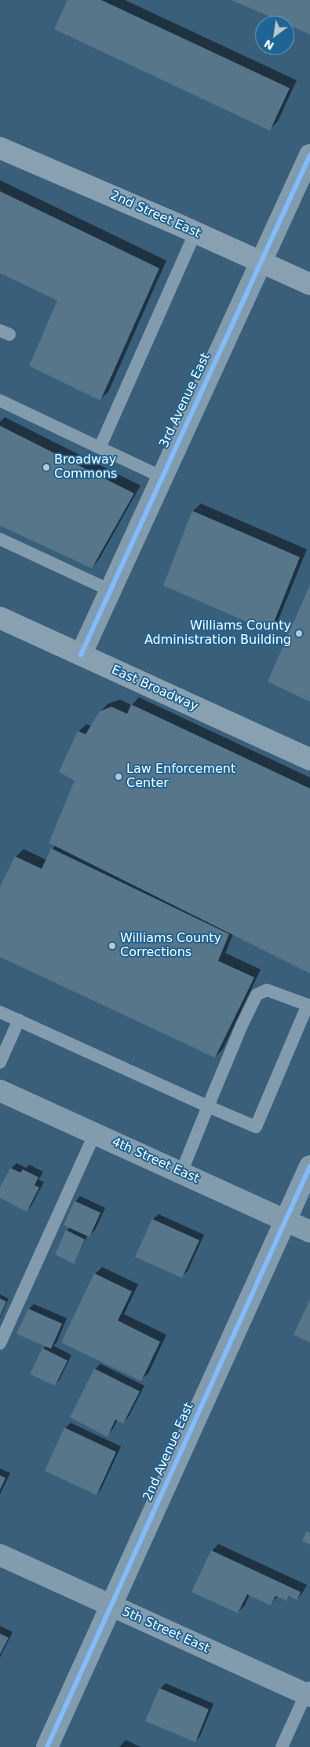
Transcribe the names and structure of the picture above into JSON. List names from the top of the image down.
{
  "streets": {
    "street": [
      "2nd Street East",
      "3rd Avenue East",
      "East Broadway",
      "4th Street East",
      "2nd Avenue East",
      "5th Street East"
    ]
  },
  "crossings": [
    ["2nd Street East", "3rd Avenue East"],
    ["3rd Avenue East", "East Broadway"],
    ["4th Street East", "2nd Avenue East"],
    ["2nd Avenue East", "5th Street East"]
  ],
  "places": [
    "Broadway Commons",
    "Williams County Administration Building",
    "Law Enforcement Center",
    "Williams County Corrections"
  ],
  "north": "bottom left"
}
